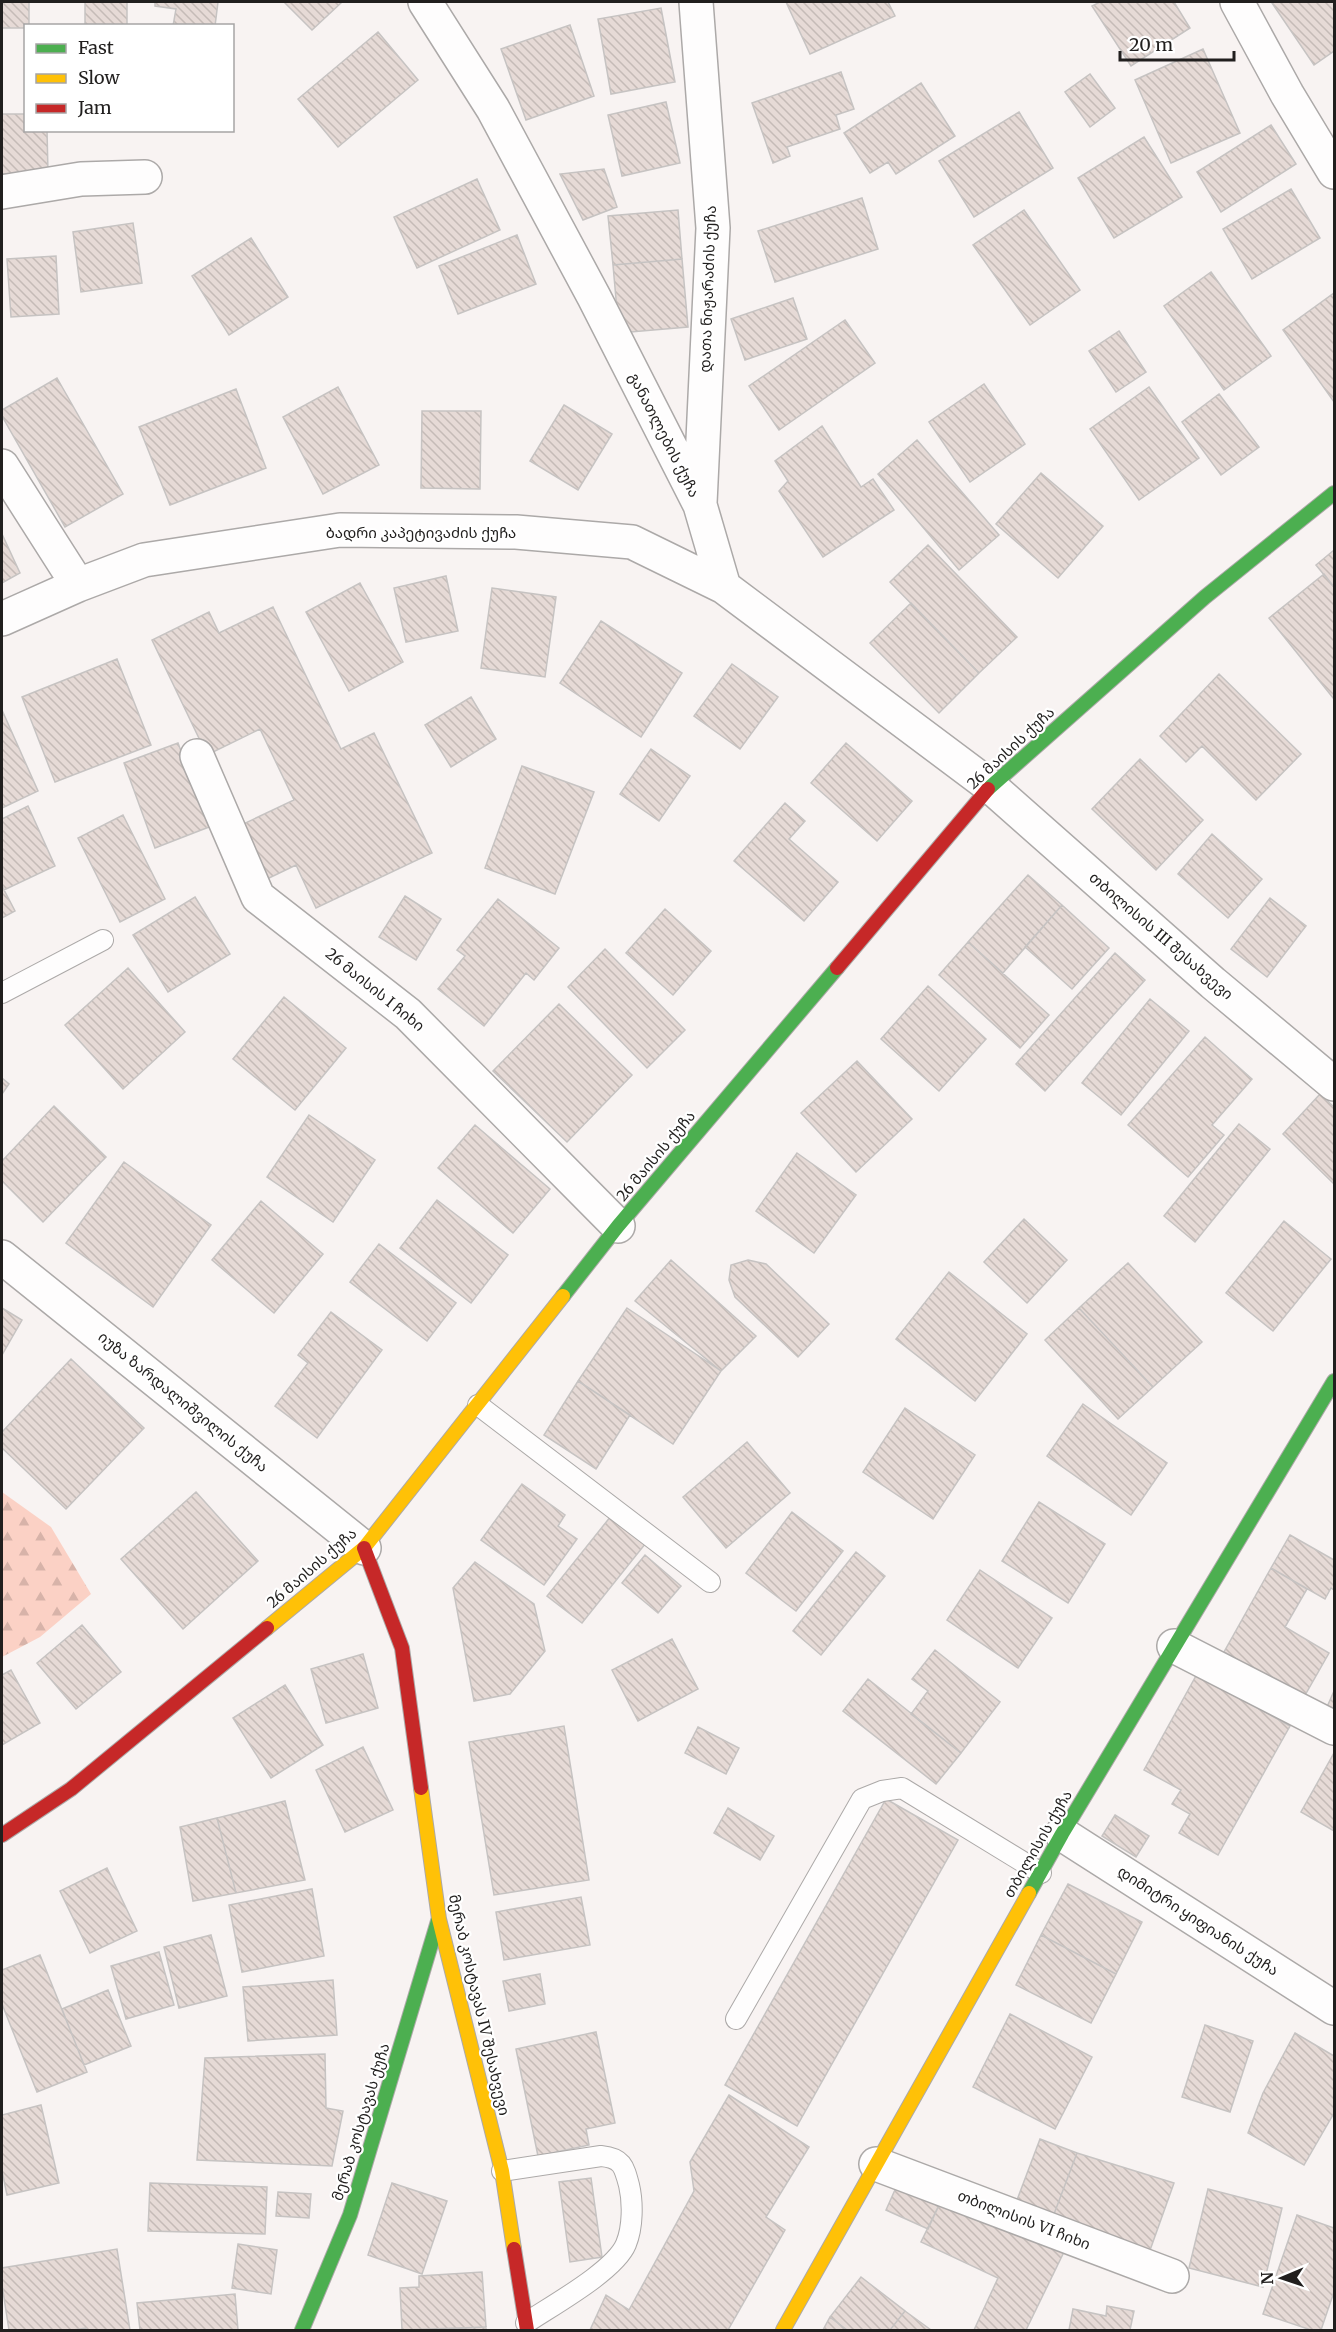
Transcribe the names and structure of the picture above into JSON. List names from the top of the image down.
{
  "streets": {
    "street": [
      "დათა ნიჟარაძის ქუჩა",
      "განათლების ქუჩა",
      "ბადრი კაპეტივაძის ქუჩა",
      "26 მაისის ქუჩა",
      "თბილისის III შესახვევი",
      "26 მაისის I ჩიხი",
      "იუზა ზარდალიშვილის ქუჩა",
      "თბილისის ქუჩა",
      "დიმიტრი ყიფიანის ქუჩა",
      "მერაბ კოსტავას IV შესახვევი",
      "მერაბ კოსტავას ქუჩა",
      "თბილისის VI ჩიხი"
    ]
  },
  "crossings": [
    ["დათა ნიჟარაძის ქუჩა", "განათლების ქუჩა"],
    ["განათლების ქუჩა", "ბადრი კაპეტივაძის ქუჩა"],
    ["26 მაისის ქუჩა", "თბილისის III შესახვევი"],
    ["26 მაისის ქუჩა", "26 მაისის I ჩიხი"],
    ["26 მაისის ქუჩა", "იუზა ზარდალიშვილის ქუჩა"],
    ["26 მაისის ქუჩა", "მერაბ კოსტავას IV შესახვევი"],
    ["იუზა ზარდალიშვილის ქუჩა", "მერაბ კოსტავას IV შესახვევი"],
    ["თბილისის ქუჩა", "დიმიტრი ყიფიანის ქუჩა"],
    ["თბილისის ქუჩა", "თბილისის VI ჩიხი"],
    ["მერაბ კოსტავას IV შესახვევი", "მერაბ კოსტავას ქუჩა"]
  ],
  "legend": ["Fast", "Slow", "Jam"],
  "scale_bar": "20 m",
  "north": "left"
}
